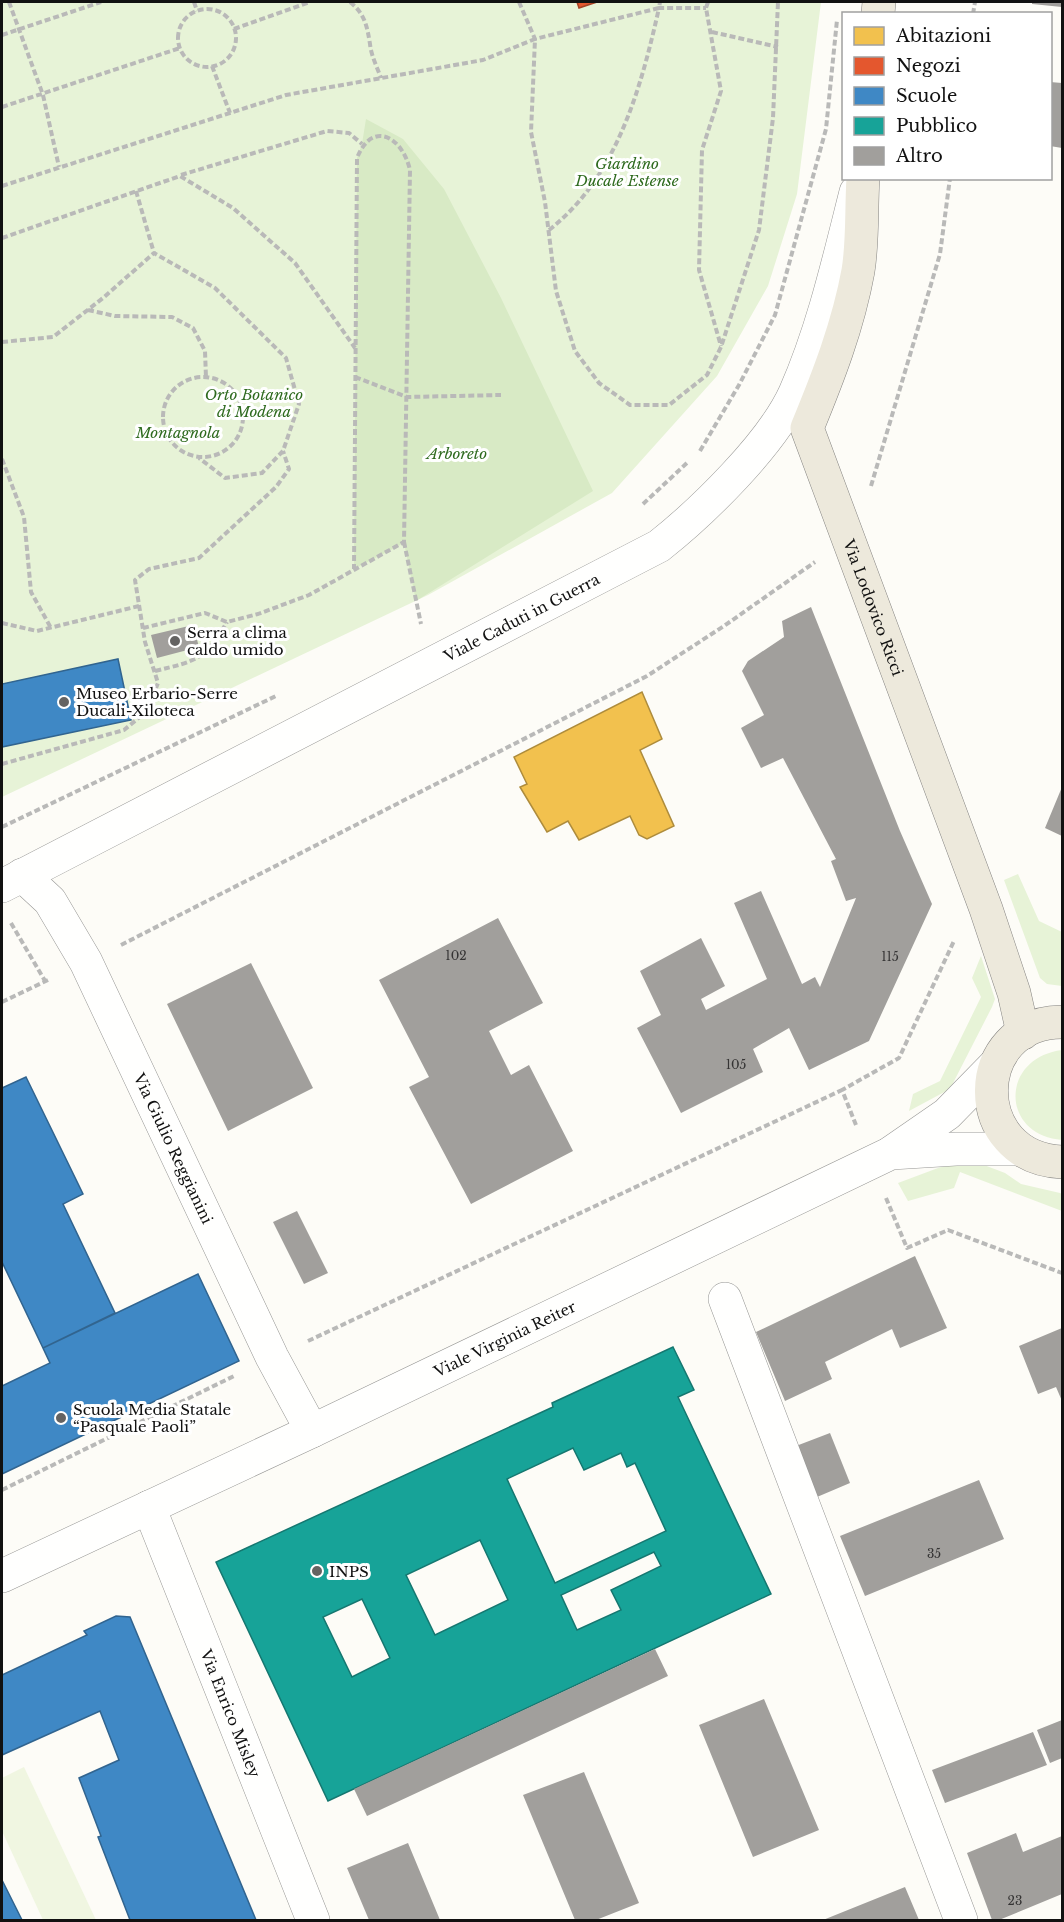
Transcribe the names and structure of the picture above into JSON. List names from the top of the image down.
{
  "streets": {
    "main road": ["Via Lodovico Ricci", "Viale Virginia Reiter"],
    "street": ["Viale Caduti in Guerra", "Via Giulio Reggianini", "Via Enrico Misley"]
  },
  "crossings": [
    ["Via Lodovico Ricci", "Viale Virginia Reiter"],
    ["Viale Caduti in Guerra", "Via Giulio Reggianini"],
    ["Via Giulio Reggianini", "Viale Virginia Reiter"],
    ["Viale Virginia Reiter", "Via Enrico Misley"]
  ],
  "parks": [
    "Giardino Ducale Estense",
    "Orto Botanico di Modena",
    "Montagnola",
    "Arboreto"
  ],
  "places": [
    "Serra a clima caldo umido",
    "Museo Erbario-Serre Ducali-Xiloteca",
    "Scuola Media Statale “Pasquale Paoli”",
    "INPS"
  ],
  "house_numbers": [
    "102",
    "115",
    "105",
    "35",
    "23"
  ],
  "legend": [
    "Abitazioni",
    "Negozi",
    "Scuole",
    "Pubblico",
    "Altro"
  ]
}
